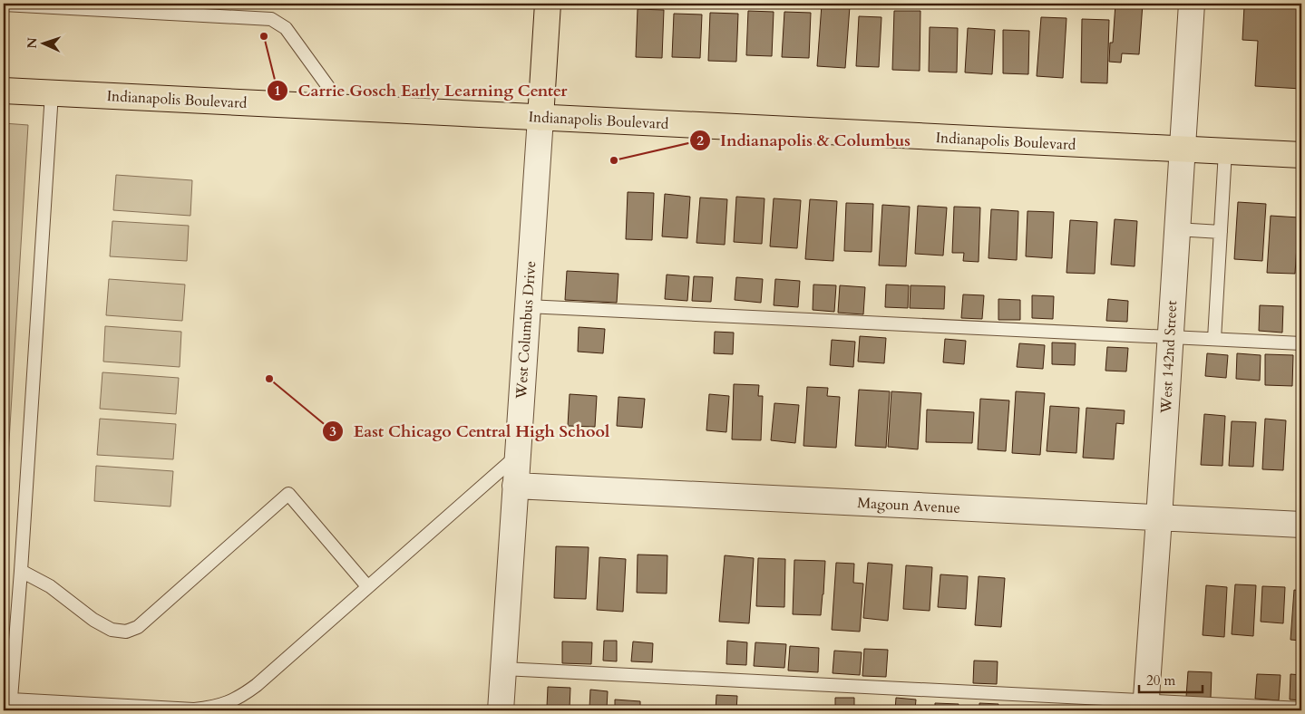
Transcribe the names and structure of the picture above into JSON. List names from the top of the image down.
{
  "streets": {
    "main road": ["Indianapolis Boulevard", "West Columbus Drive"],
    "street": ["West 142nd Street", "Magoun Avenue"]
  },
  "crossings": [
    ["Indianapolis Boulevard", "West Columbus Drive"],
    ["Indianapolis Boulevard", "West 142nd Street"],
    ["West Columbus Drive", "Magoun Avenue"],
    ["West 142nd Street", "Magoun Avenue"]
  ],
  "places": ["Carrie Gosch Early Learning Center", "Indianapolis & Columbus", "East Chicago Central High School"],
  "scale_bar": "20 m",
  "north": "left"
}
